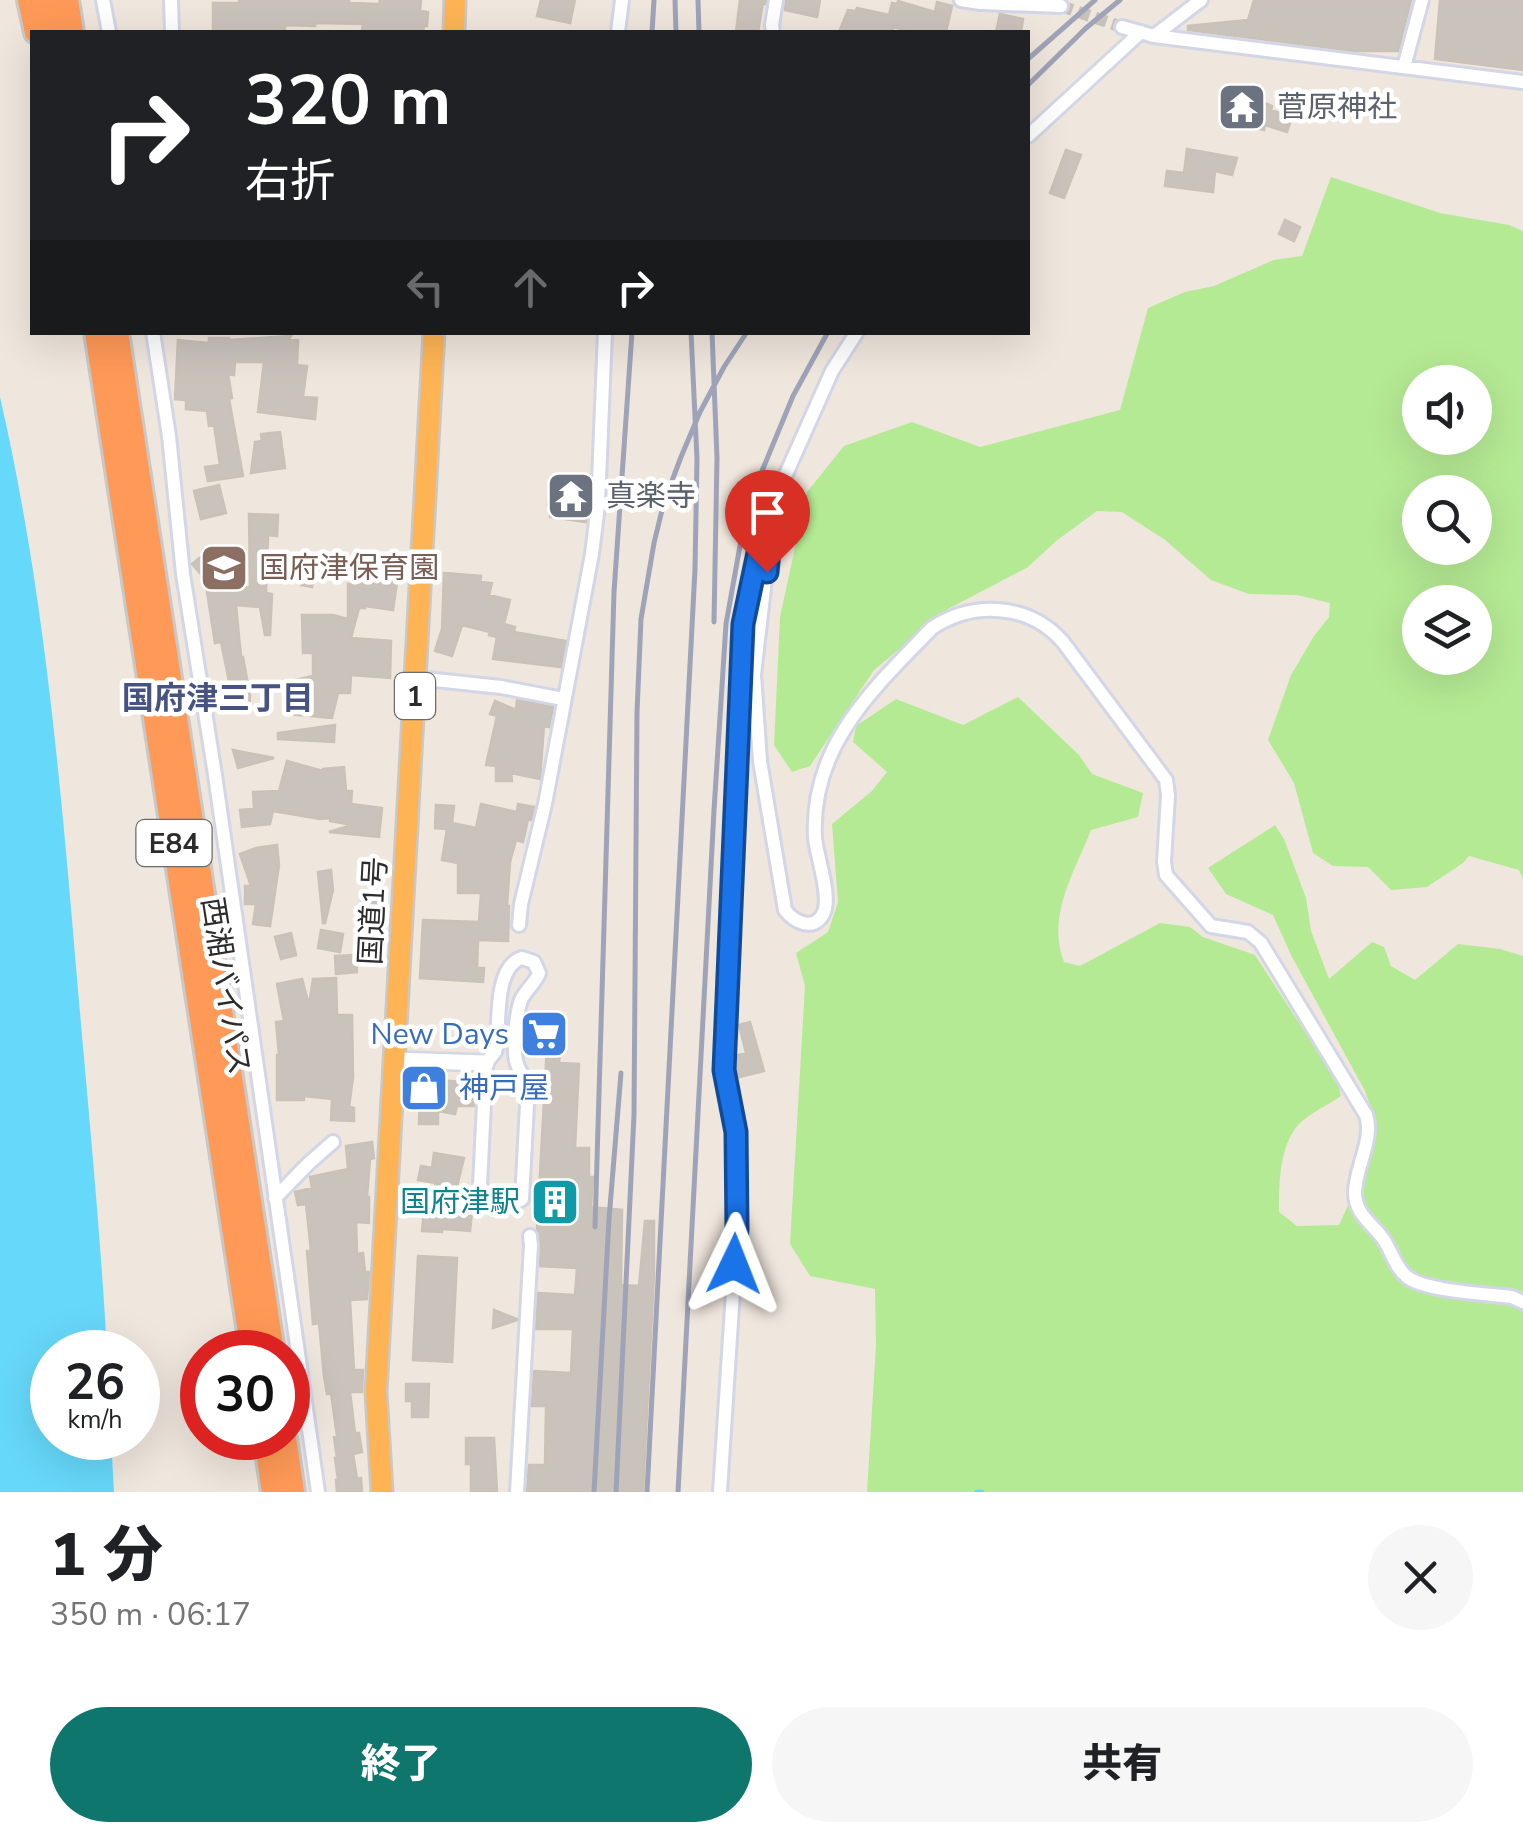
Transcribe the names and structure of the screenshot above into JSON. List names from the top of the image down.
{
  "streets": {
    "highway": [
      "1",
      "E84",
      "国道1号",
      "西湘バイパス"
    ]
  },
  "districts": ["国府津三丁目"],
  "places": {
    "temple": ["菅原神社", "真楽寺"],
    "school or university": ["国府津保育園"],
    "supermarket": ["New Days"],
    "shop": ["神戸屋"],
    "building": ["国府津駅"]
  },
  "page": {
    "turn": ["320 m", "右折"],
    "speed": "26 km/h",
    "limit": "30",
    "heading": ["1 分", "350 m · 06:17"],
    "buttons": ["終了", "共有"]
  }
}
